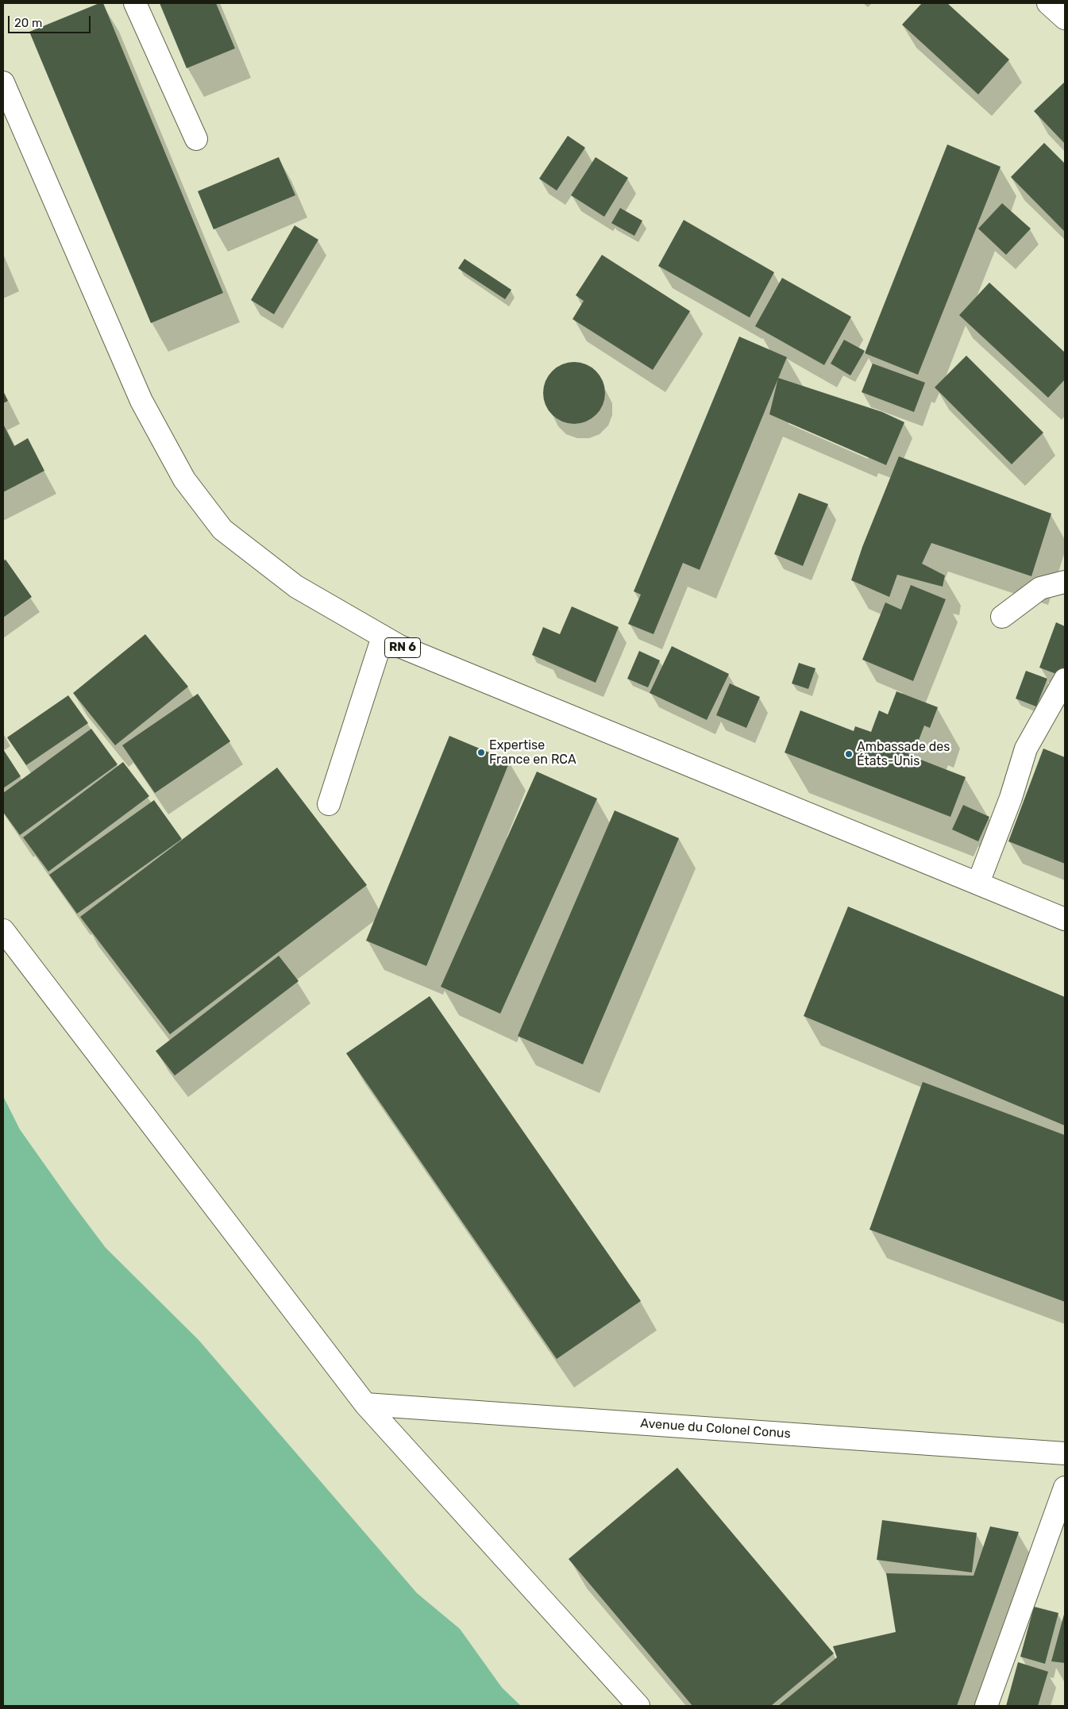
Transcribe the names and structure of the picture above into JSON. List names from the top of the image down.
{
  "streets": {
    "street": ["RN 6", "Avenue du Colonel Conus"]
  },
  "places": ["Expertise France en RCA", "Ambassade des États-Unis"],
  "scale_bar": "20 m"
}
